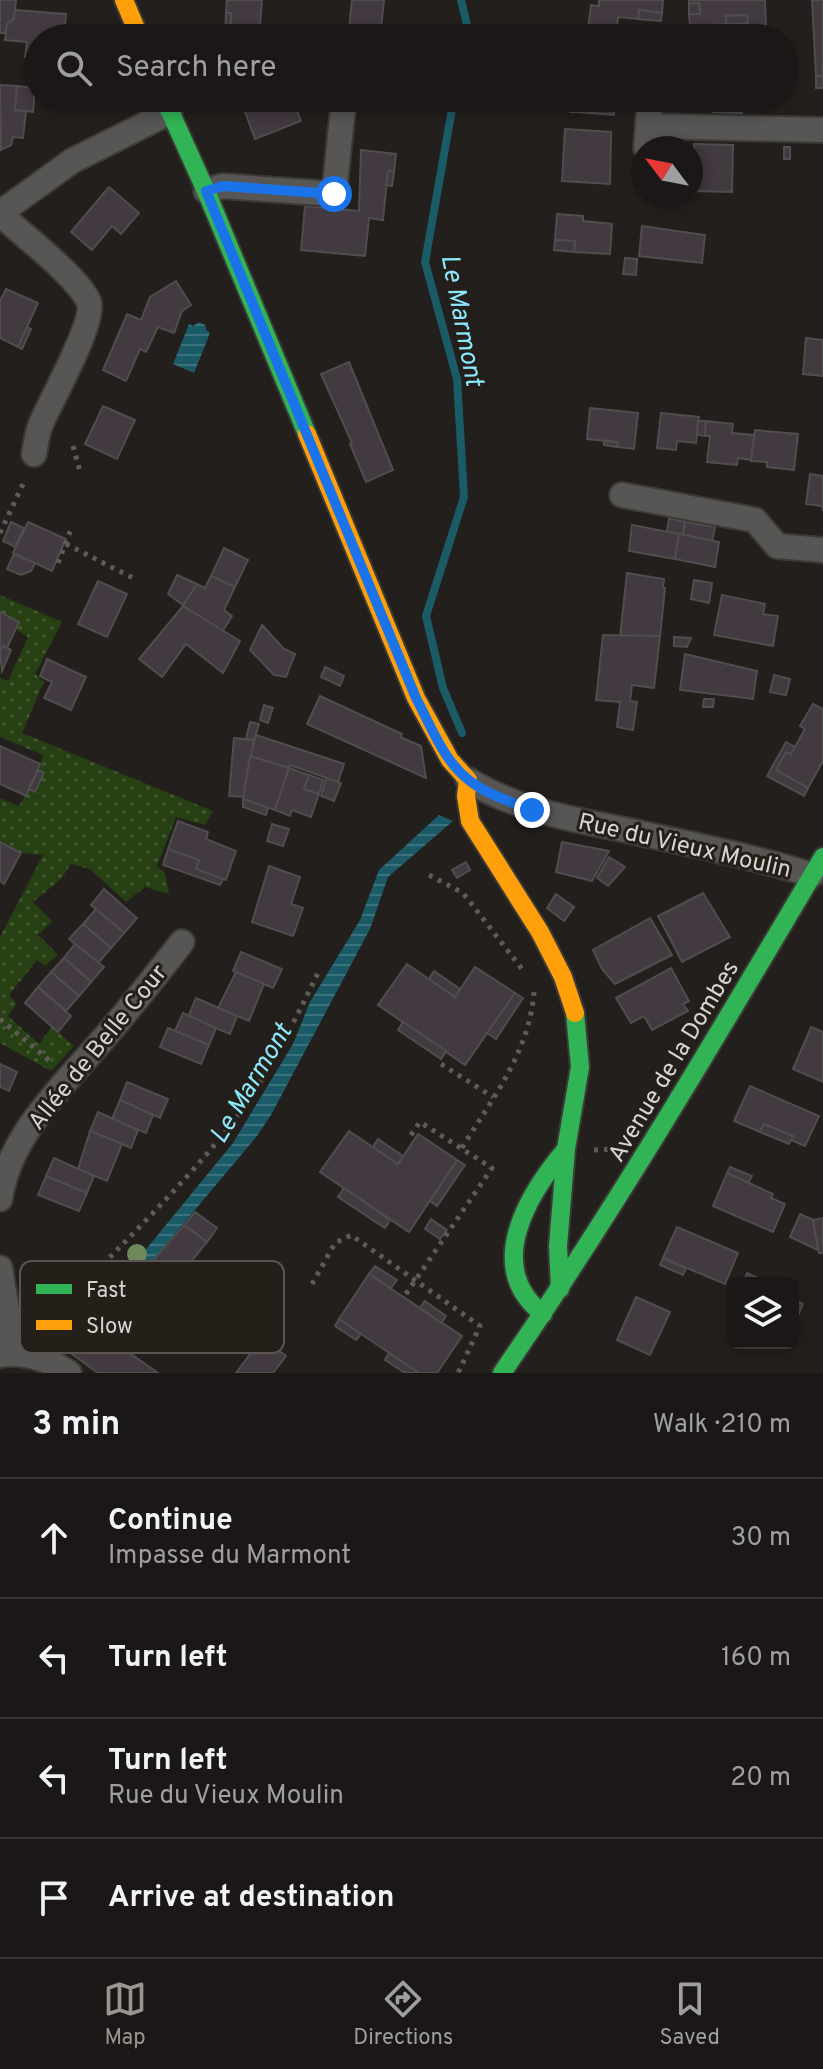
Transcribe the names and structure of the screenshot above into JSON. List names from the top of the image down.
{
  "streets": {
    "street": ["Rue du Vieux Moulin", "Allée de Belle Cour", "Avenue de la Dombes"]
  },
  "crossings": [
    ["Rue du Vieux Moulin", "Avenue de la Dombes"]
  ],
  "water": ["Le Marmont"],
  "legend": ["Fast", "Slow"],
  "north": "top left",
  "page": {
    "search": "Search here",
    "heading": ["3 min", "Walk · 210 m"],
    "list": [
      ["Continue", "Impasse du Marmont", "30 m"],
      ["Turn left", "160 m"],
      ["Turn left", "Rue du Vieux Moulin", "20 m"],
      "Arrive at destination"
    ],
    "nav": ["Map", "Directions", "Saved"]
  }
}
